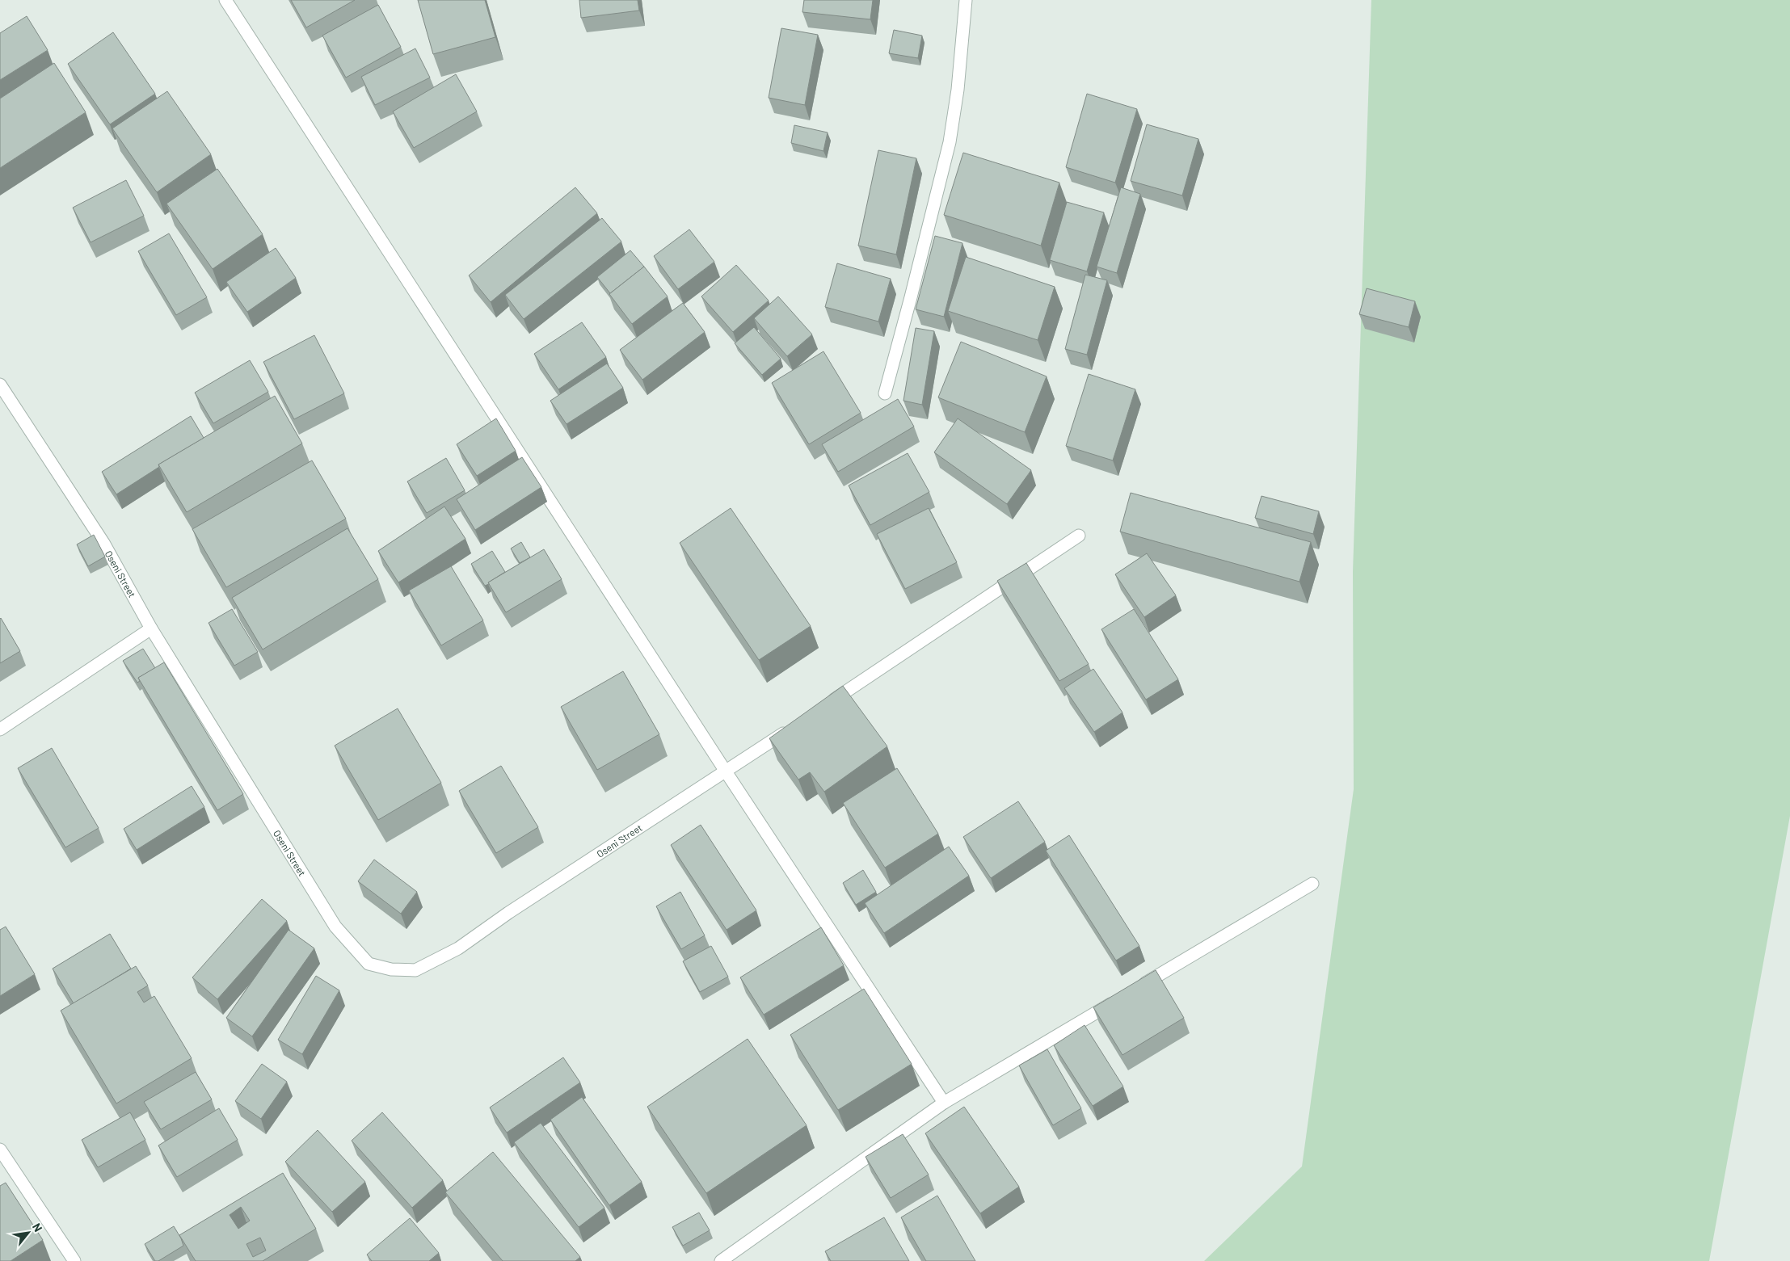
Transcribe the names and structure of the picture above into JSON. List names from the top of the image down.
{
  "streets": {
    "street": ["Oseni Street"]
  },
  "north": "top right"
}
